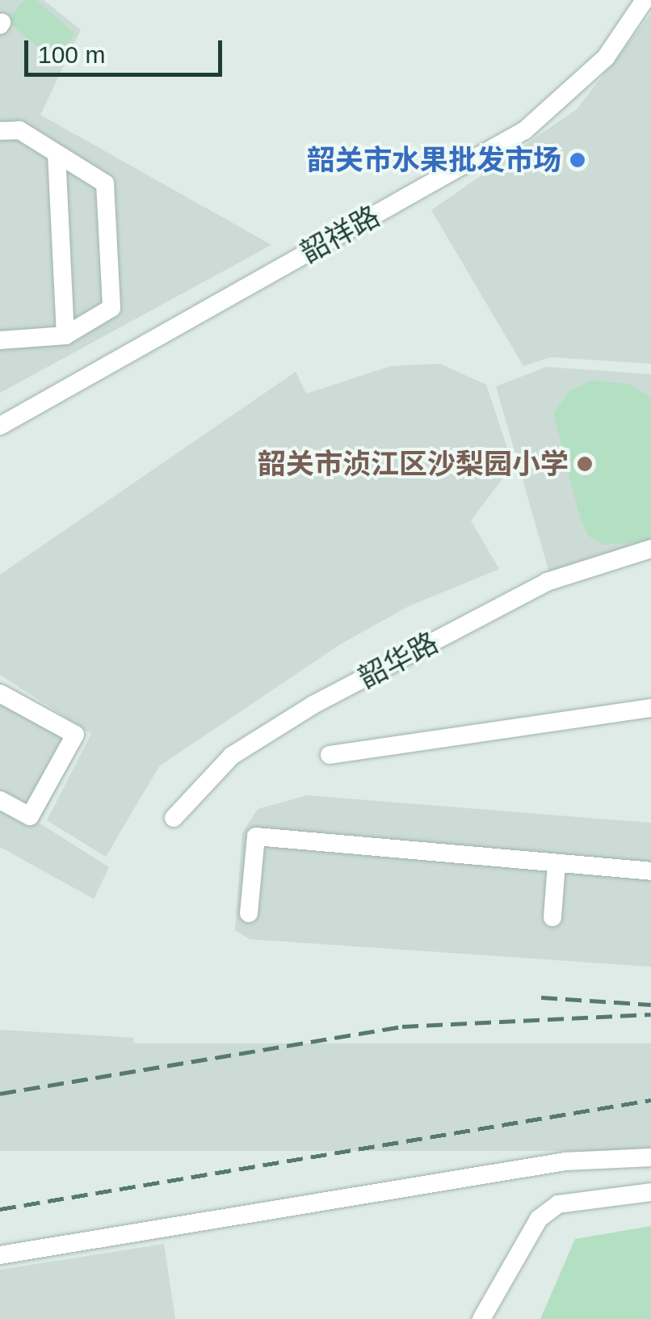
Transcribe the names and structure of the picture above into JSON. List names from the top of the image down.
{
  "streets": {
    "street": ["韶祥路", "韶华路"]
  },
  "places": ["韶关市水果批发市场", "韶关市浈江区沙梨园小学"],
  "scale_bar": "100 m"
}
